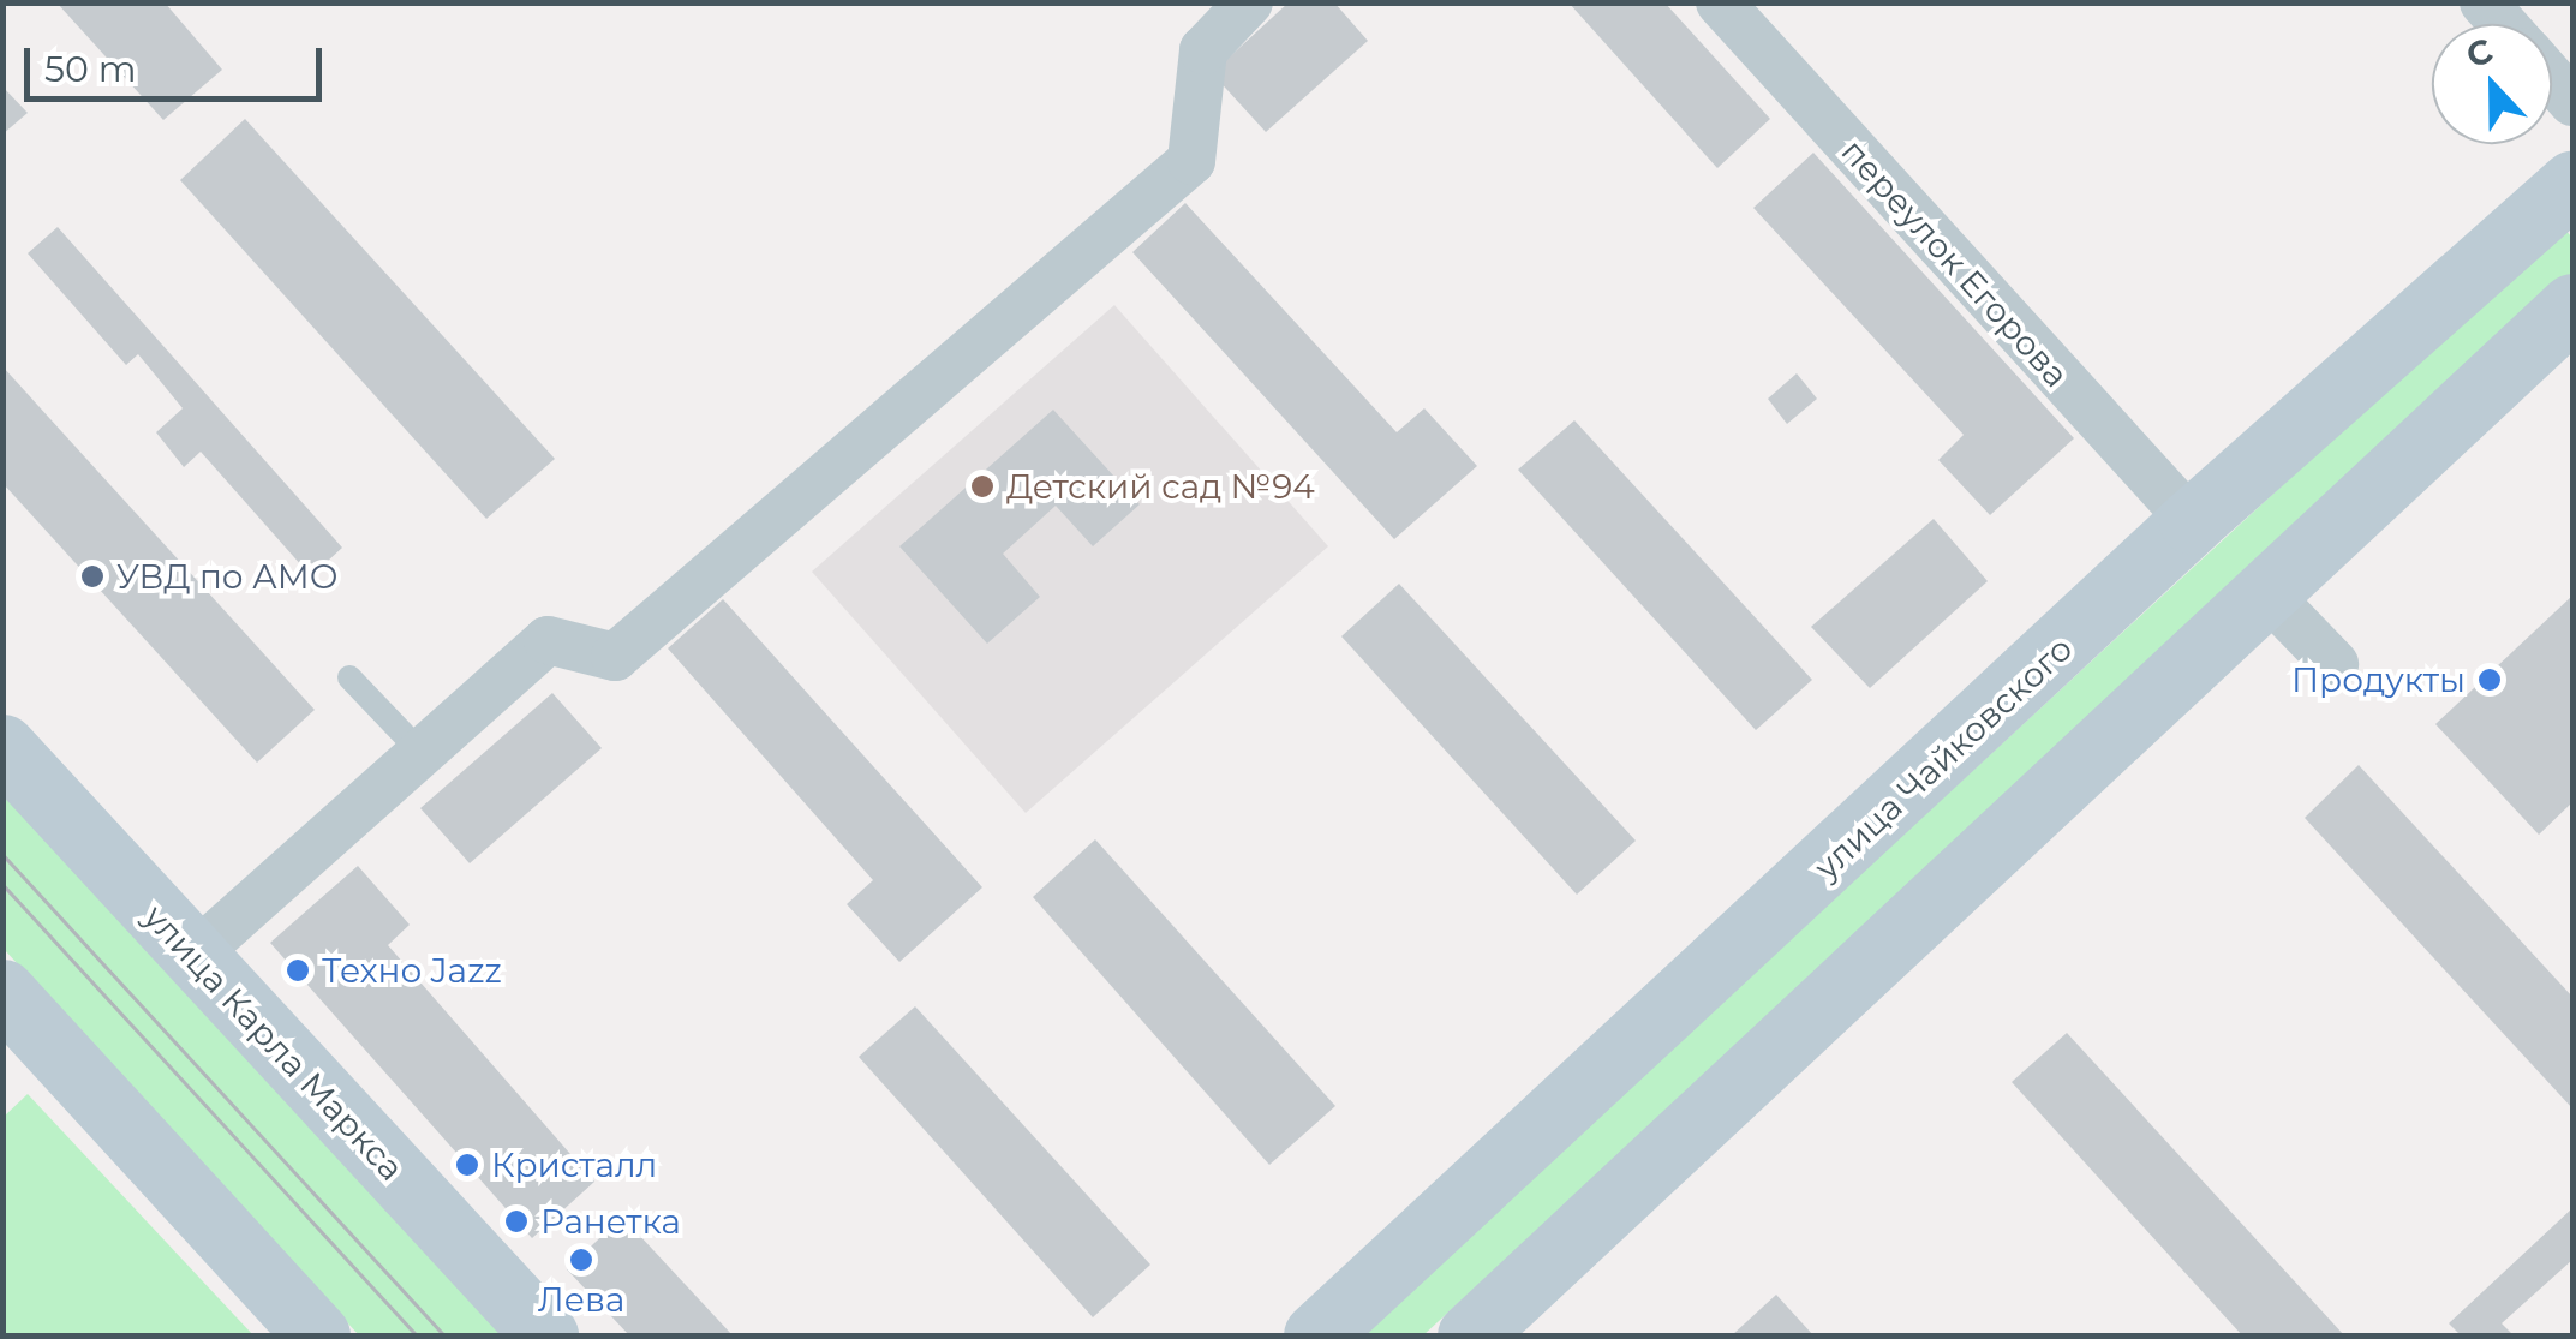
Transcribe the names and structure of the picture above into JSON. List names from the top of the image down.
{
  "streets": {
    "main road": ["улица Чайковского", "улица Карла Маркса"],
    "street": ["переулок Егорова"]
  },
  "crossings": [
    ["переулок Егорова", "улица Чайковского"]
  ],
  "places": [
    "Детский сад №94",
    "УВД по АМО",
    "Продукты",
    "Техно Jazz",
    "Кристалл",
    "Ранетка",
    "Лева"
  ],
  "scale_bar": "50 m",
  "north": "top"
}
